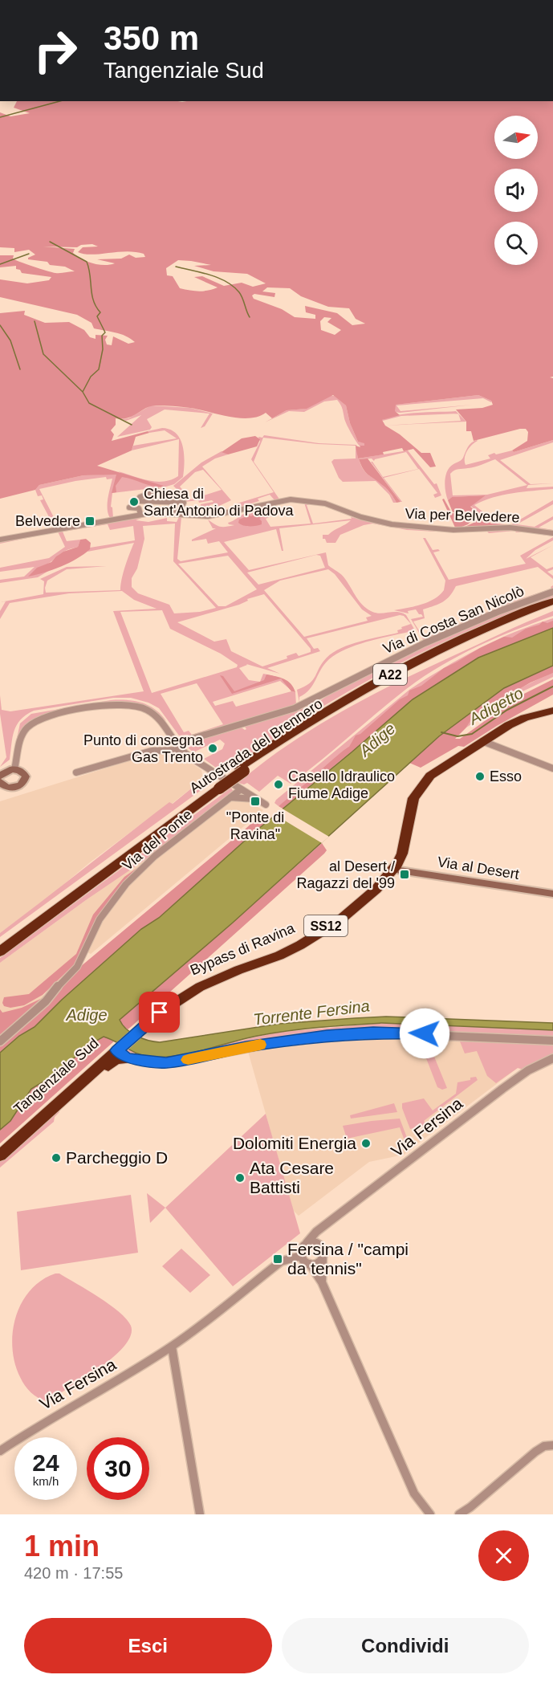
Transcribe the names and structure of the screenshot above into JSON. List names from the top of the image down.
{
  "streets": {
    "highway": [
      "A22",
      "Autostrada del Brennero",
      "SS12",
      "Bypass di Ravina",
      "Tangenziale Sud"
    ],
    "street": [
      "Via per Belvedere",
      "Via di Costa San Nicolò",
      "Via del Ponte",
      "Via al Desert",
      "Via Fersina"
    ]
  },
  "crossings": [
    ["Via al Desert", "SS12"],
    ["Via al Desert", "Bypass di Ravina"],
    ["SS12", "Bypass di Ravina"],
    ["Bypass di Ravina", "Tangenziale Sud"]
  ],
  "water": ["Adigetto", "Adige", "Torrente Fersina"],
  "places": {
    "other": [
      "Chiesa di Sant'Antonio di Padova",
      "Punto di consegna Gas Trento",
      "Esso",
      "Casello Idraulico Fiume Adige",
      "Dolomiti Energia",
      "Parcheggio D",
      "Ata Cesare Battisti"
    ],
    "transit": [
      "Belvedere",
      "\"Ponte di Ravina\"",
      "al Desert / Ragazzi del '99",
      "Fersina / \"campi da tennis\""
    ]
  },
  "north": "right",
  "page": {
    "turn": ["350 m", "Tangenziale Sud"],
    "speed": "24 km/h",
    "limit": "30",
    "heading": ["1 min", "420 m · 17:55"],
    "buttons": ["Esci", "Condividi"]
  }
}
